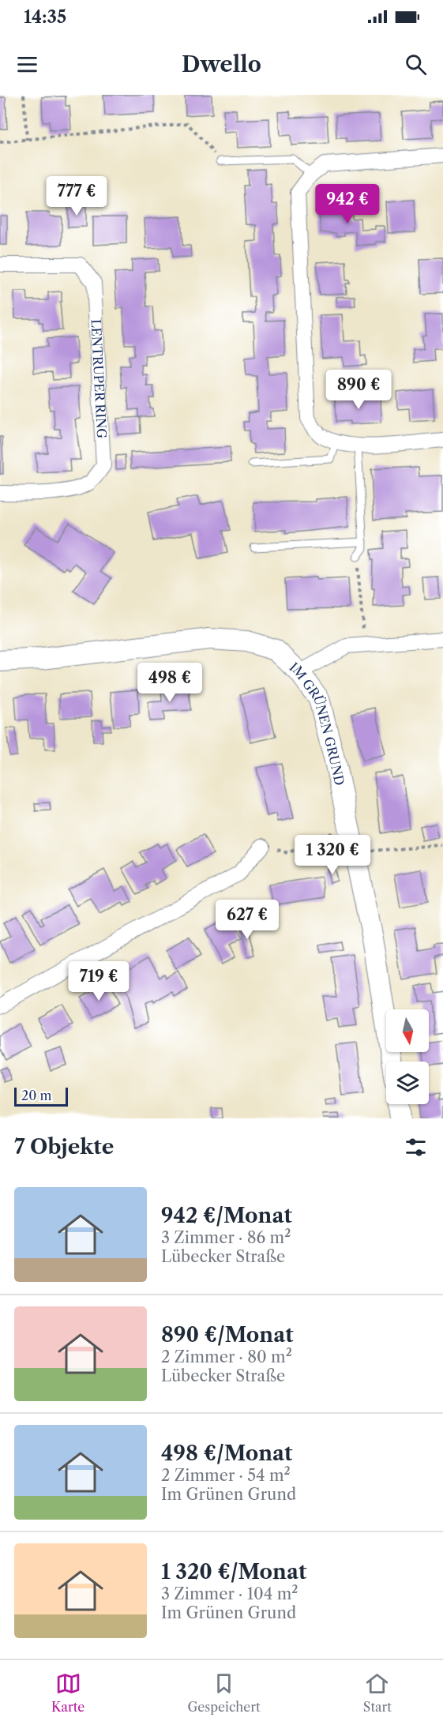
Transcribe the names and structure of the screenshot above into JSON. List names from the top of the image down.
{
  "streets": {
    "street": ["LENTRUPER RING", "IM GRÜNEN GRUND"]
  },
  "scale_bar": "20 m",
  "north": "bottom",
  "page": {
    "status": "14:35",
    "header": "Dwello",
    "price": [
      "777 €",
      "942 €",
      "890 €",
      "498 €",
      "1 320 €",
      "627 €",
      "719 €"
    ],
    "scale": "20 m",
    "heading": "7 Objekte",
    "list": [
      {
        "name": "942 €/Monat",
        "note": "3 Zimmer · 86 m² · Lübecker Straße"
      },
      {
        "name": "890 €/Monat",
        "note": "2 Zimmer · 80 m² · Lübecker Straße"
      },
      {
        "name": "498 €/Monat",
        "note": "2 Zimmer · 54 m² · Im Grünen Grund"
      },
      {
        "name": "1 320 €/Monat",
        "note": "3 Zimmer · 104 m² · Im Grünen Grund"
      }
    ],
    "tabs": ["Karte", "Gespeichert", "Start"]
  }
}
